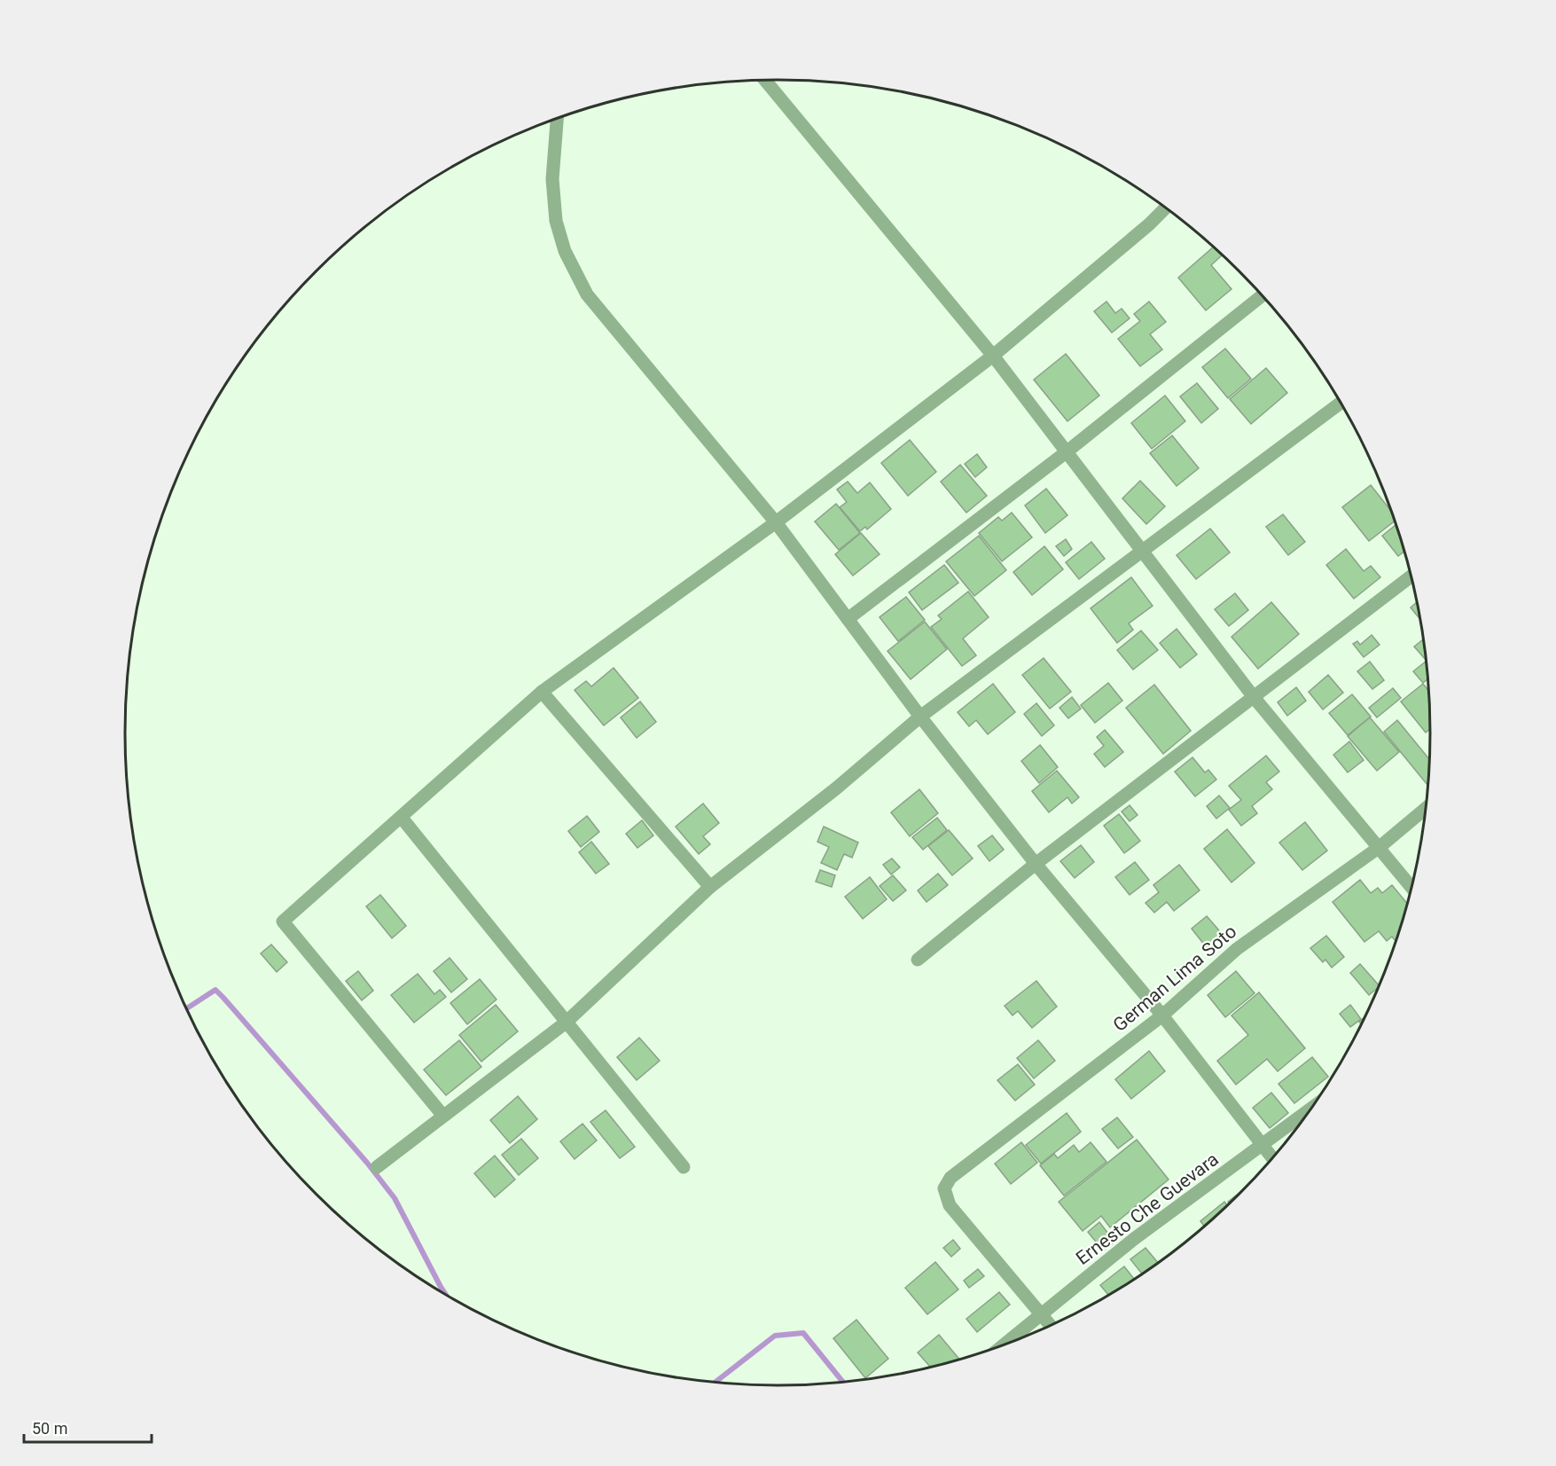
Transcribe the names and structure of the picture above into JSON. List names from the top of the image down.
{
  "streets": {
    "street": ["German Lima Soto", "Ernesto Che Guevara"]
  },
  "crossings": [
    ["German Lima Soto", "Ernesto Che Guevara"]
  ],
  "scale_bar": "50 m"
}
